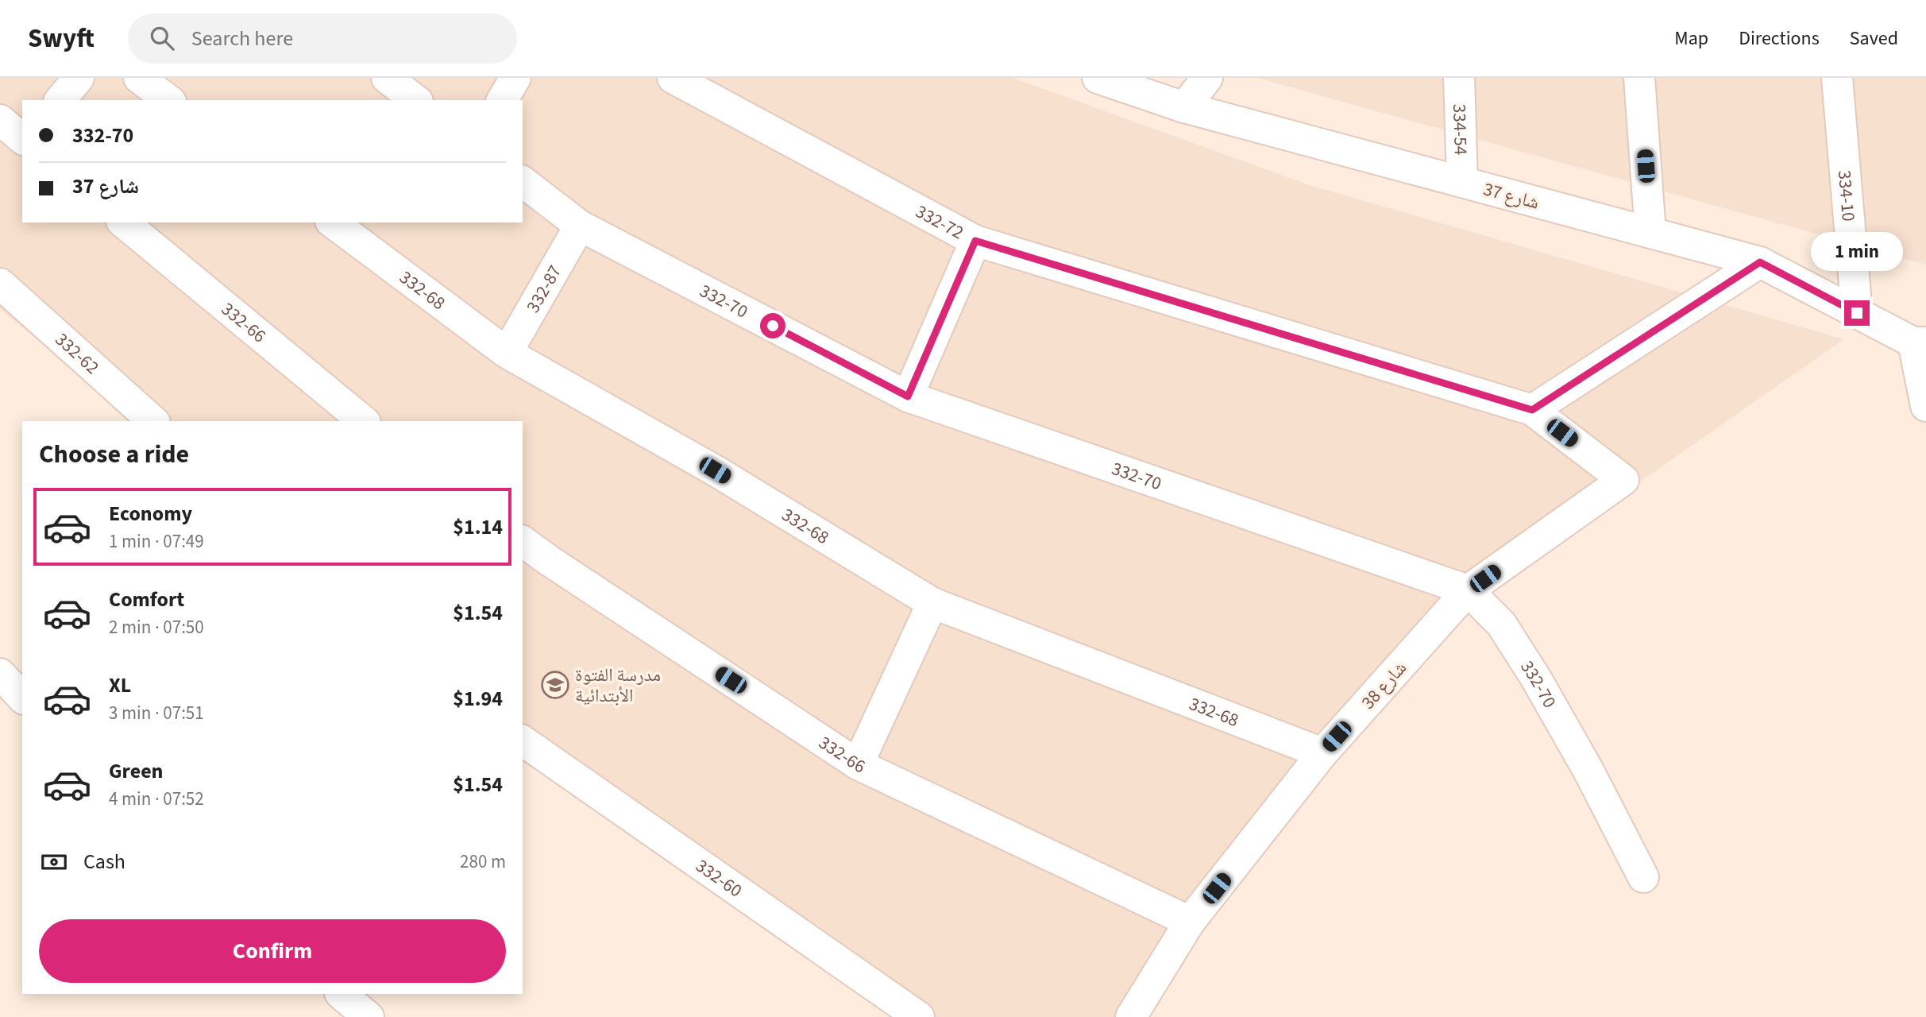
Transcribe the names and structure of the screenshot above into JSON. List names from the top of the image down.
{
  "streets": {
    "street": [
      "334-54",
      "شارع 37",
      "334-10",
      "332-72",
      "332-87",
      "332-68",
      "332-70",
      "332-66",
      "332-62",
      "شارع 38",
      "332-60"
    ]
  },
  "crossings": [
    ["334-54", "شارع 37"],
    ["شارع 37", "334-10"],
    ["332-72", "شارع 38"],
    ["332-87", "332-68"],
    ["332-87", "332-70"],
    ["332-68", "شارع 38"],
    ["332-70", "شارع 38"],
    ["332-66", "شارع 38"]
  ],
  "places": {
    "school or university": ["مدرسة الفتوة الأبتدائية"]
  },
  "page": {
    "header": "Swyft",
    "search": "Search here",
    "nav": ["Map", "Directions", "Saved"],
    "banner": ["332-70", "شارع 37"],
    "bubble": "1 min",
    "heading": "Choose a ride",
    "list": [
      {
        "name": "Economy",
        "note": "1 min · 07:49",
        "value": "$1.14"
      },
      {
        "name": "Comfort",
        "note": "2 min · 07:50",
        "value": "$1.54"
      },
      {
        "name": "XL",
        "note": "3 min · 07:51",
        "value": "$1.94"
      },
      {
        "name": "Green",
        "note": "4 min · 07:52",
        "value": "$1.54"
      }
    ],
    "pay": ["Cash", "280 m"],
    "buttons": "Confirm"
  }
}
